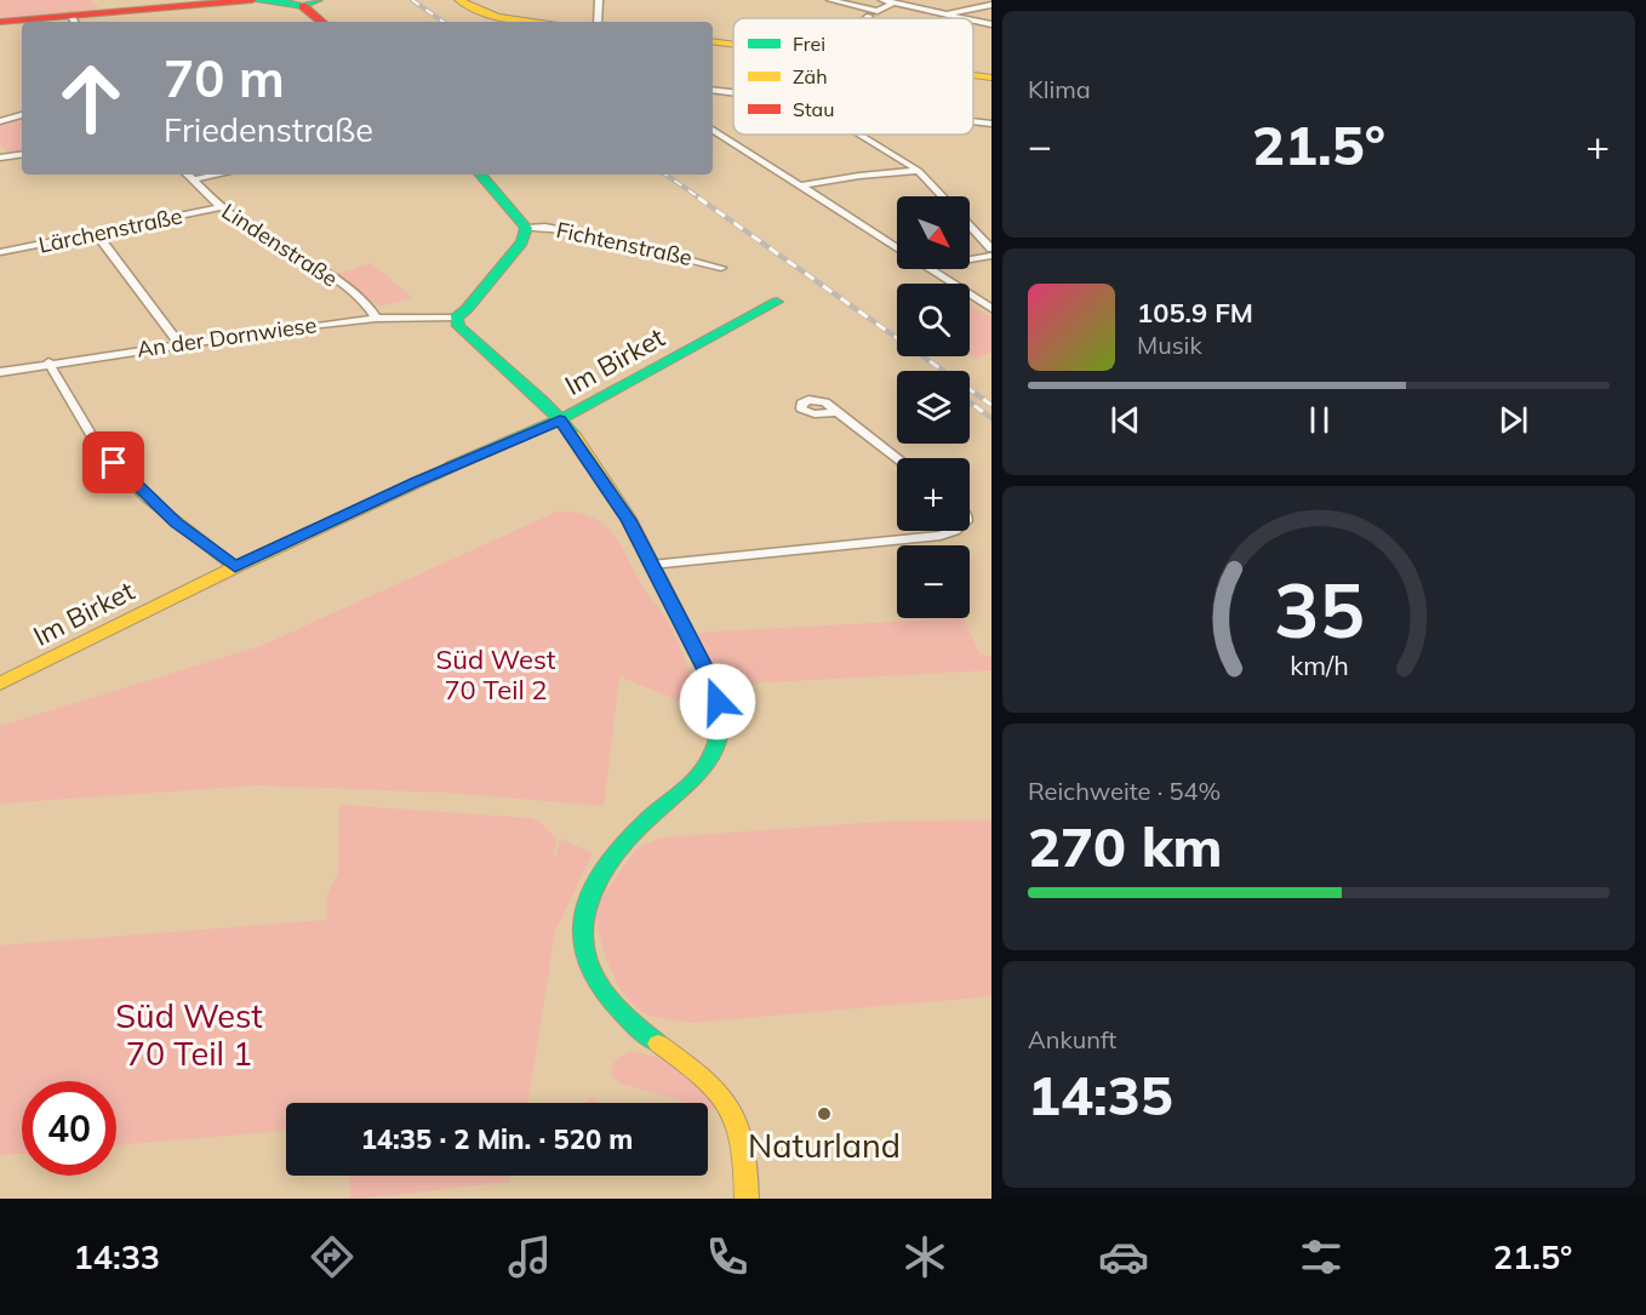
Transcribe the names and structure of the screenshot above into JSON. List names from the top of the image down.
{
  "streets": {
    "street": [
      "Lärchenstraße",
      "Fichtenstraße",
      "Lindenstraße",
      "An der Dornwiese",
      "Im Birket"
    ]
  },
  "crossings": [
    ["Lärchenstraße", "Lindenstraße"],
    ["Lindenstraße", "An der Dornwiese"]
  ],
  "parks": ["Süd West 70 Teil 2", "Süd West 70 Teil 1"],
  "places": ["Naturland"],
  "legend": ["Frei", "Zäh", "Stau"],
  "north": "bottom right",
  "page": {
    "tile": [
      "Klima",
      ["Reichweite · 54%", "270 km"],
      ["Ankunft", "14:35"]
    ],
    "turn": ["70 m", "Friedenstraße"],
    "heat": ["−", "21.5°", "+"],
    "map_buttons": ["+", "−"],
    "song": ["105.9 FM", "Musik"],
    "limit": "40",
    "trip": "14:35 · 2 Min. · 520 m",
    "tabs": ["14:33", "21.5°"],
    "gauge": ["35", "km/h"]
  }
}
